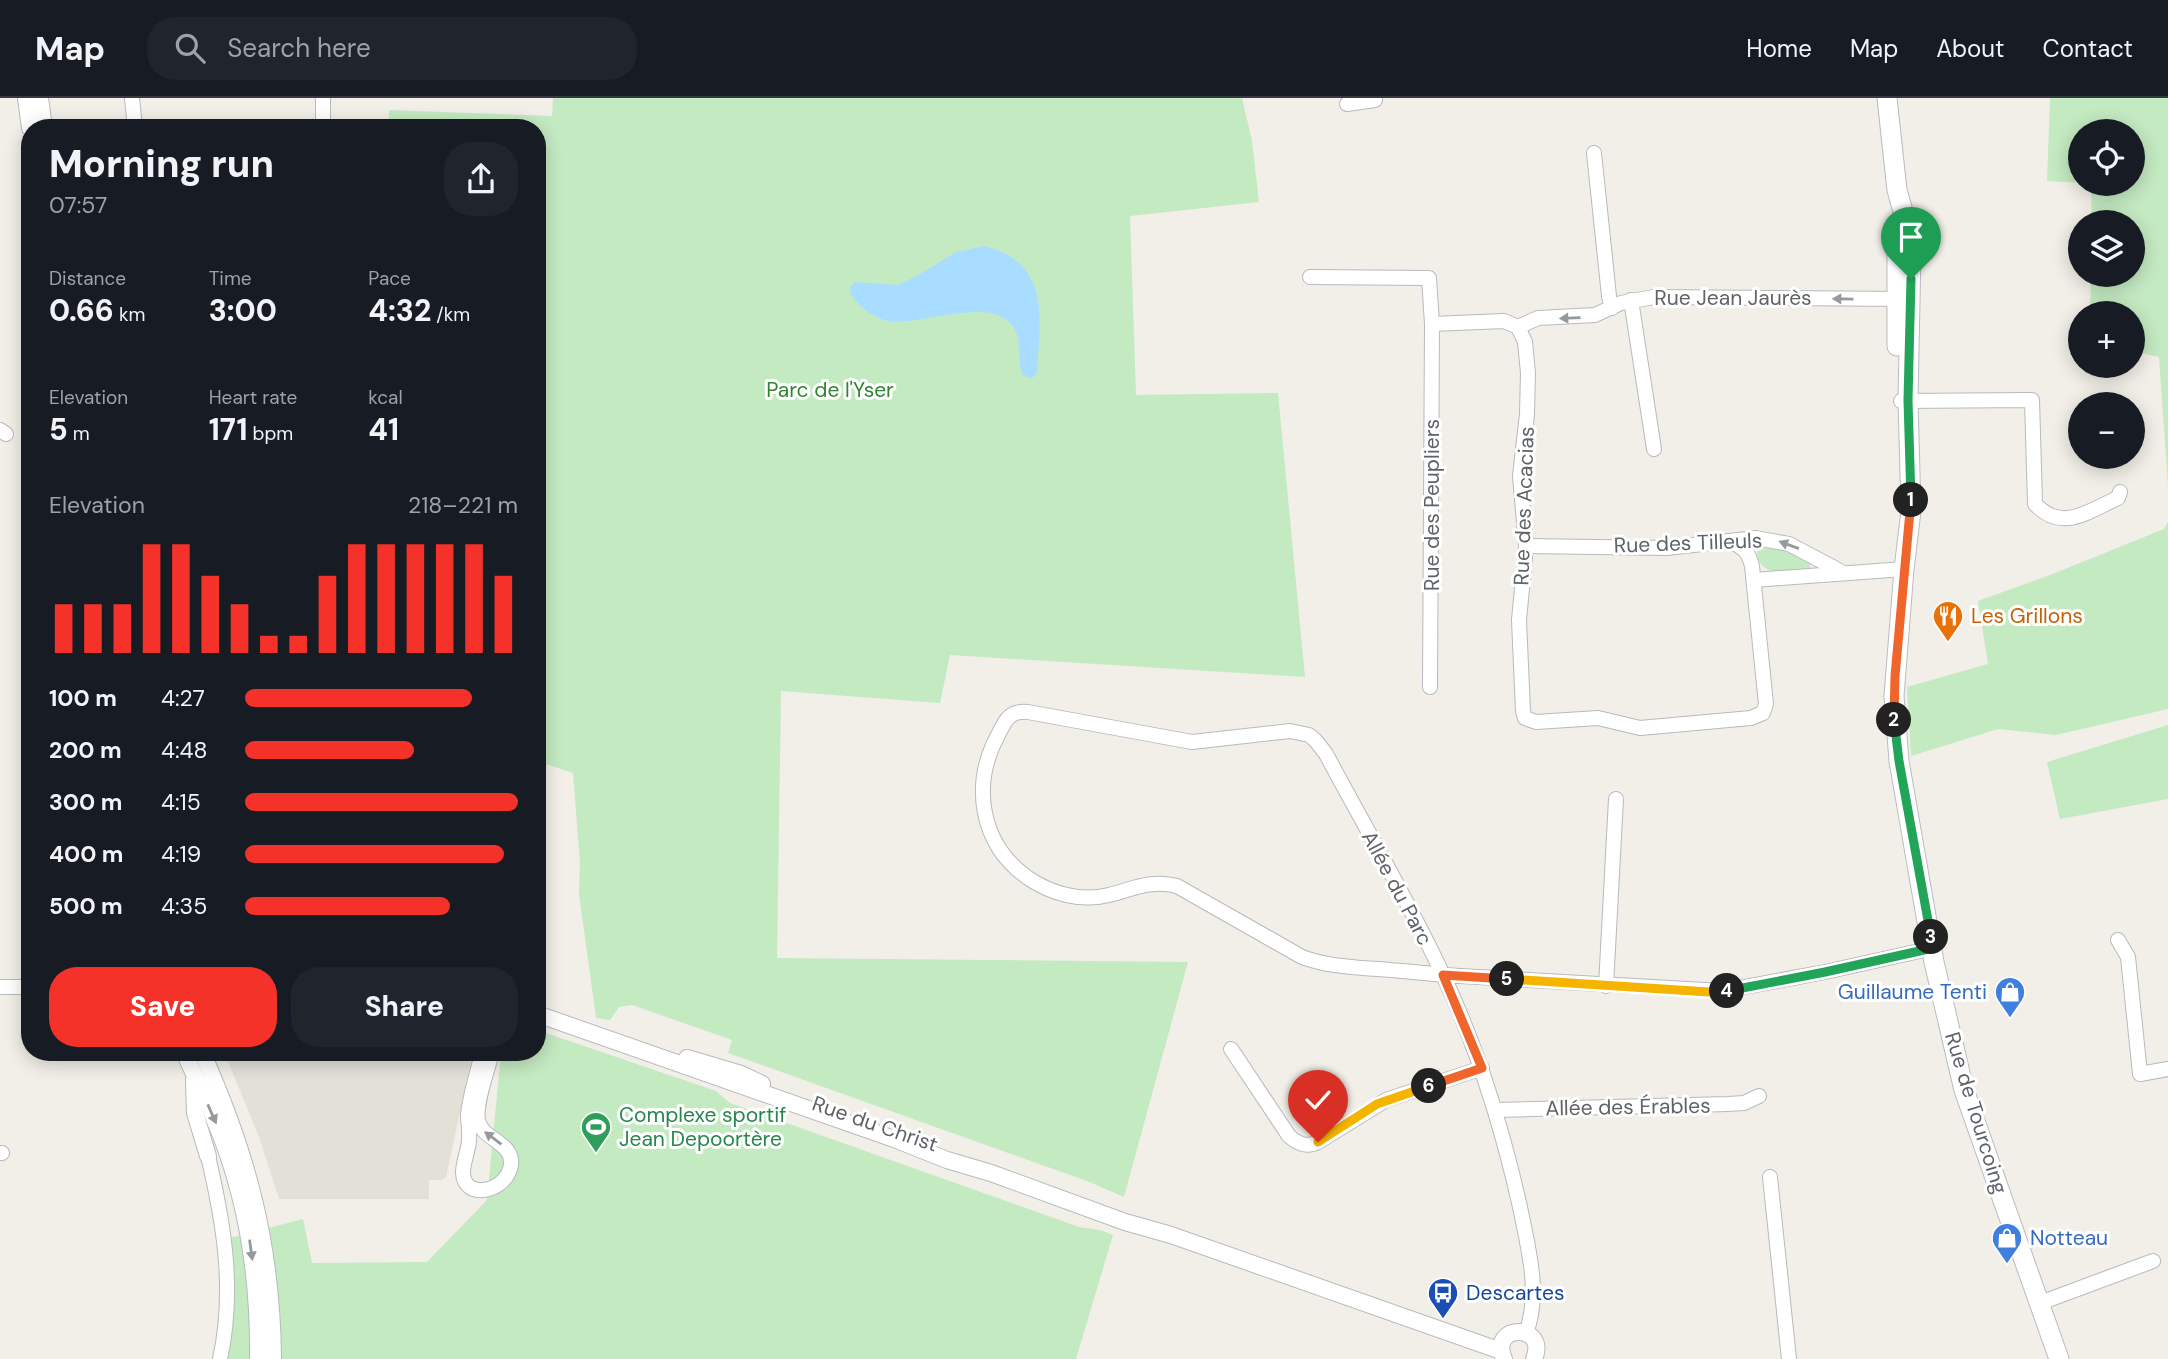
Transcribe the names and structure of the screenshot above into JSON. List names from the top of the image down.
{
  "streets": {
    "main road": ["Rue de Tourcoing"],
    "street": [
      "Rue Jean Jaurès",
      "Rue des Peupliers",
      "Rue des Acacias",
      "Rue des Tilleuls",
      "Allée du Parc",
      "Allée des Érables",
      "Rue du Christ"
    ]
  },
  "crossings": [
    ["Rue Jean Jaurès", "Rue des Peupliers"],
    ["Rue Jean Jaurès", "Rue des Acacias"],
    ["Rue Jean Jaurès", "Rue de Tourcoing"],
    ["Rue des Acacias", "Rue des Tilleuls"],
    ["Rue des Tilleuls", "Rue de Tourcoing"],
    ["Allée du Parc", "Allée des Érables"]
  ],
  "one_way": ["Rue Jean Jaurès"],
  "parks": ["Parc de l'Yser"],
  "places": {
    "restaurant": ["Les Grillons"],
    "shop": ["Guillaume Tenti", "Notteau"],
    "sports": ["Complexe sportif Jean Depoortère"],
    "bus stop": ["Descartes"]
  },
  "page": {
    "header": "Map",
    "search": "Search here",
    "nav": [
      "Home",
      "Map",
      "About",
      "Contact"
    ],
    "map_buttons": ["+", "−"],
    "heading": ["Morning run", "07:57"],
    "stats": [
      ["Distance", "0.66 km"],
      ["Time", "3:00"],
      ["Pace", "4:32 /km"],
      ["Elevation", "5 m"],
      ["Heart rate", "171 bpm"],
      ["kcal", "41"]
    ],
    "chart": ["Elevation", "218–221 m"],
    "pins": [
      "1",
      "2",
      "3",
      "5",
      "4",
      "6"
    ],
    "list": [
      {
        "name": "100 m",
        "note": "4:27"
      },
      {
        "name": "200 m",
        "note": "4:48"
      },
      {
        "name": "300 m",
        "note": "4:15"
      },
      {
        "name": "400 m",
        "note": "4:19"
      },
      {
        "name": "500 m",
        "note": "4:35"
      }
    ],
    "buttons": ["Save", "Share"]
  }
}
